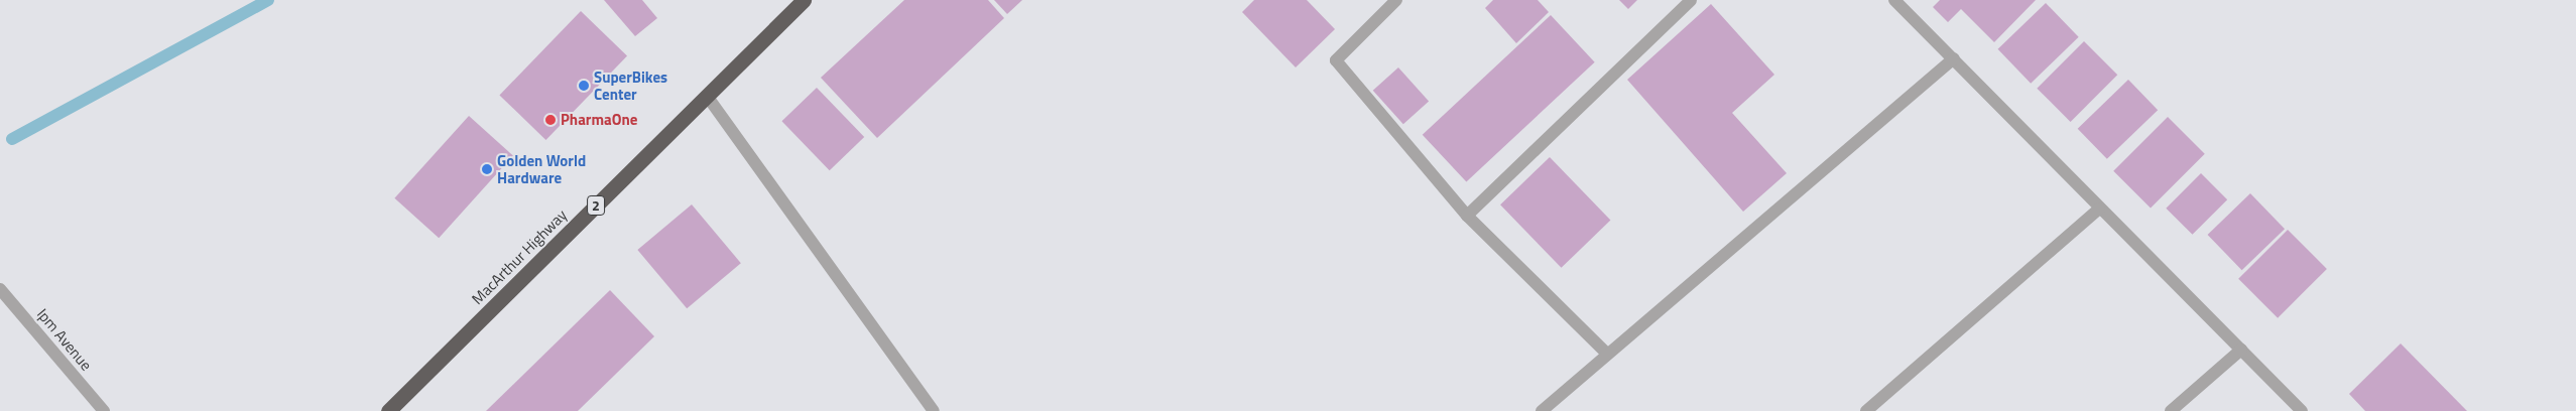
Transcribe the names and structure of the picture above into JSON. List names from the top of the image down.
{
  "streets": {
    "highway": ["2", "MacArthur Highway"],
    "street": ["Ipm Avenue"]
  },
  "places": ["SuperBikes Center", "PharmaOne", "Golden World Hardware"]
}
